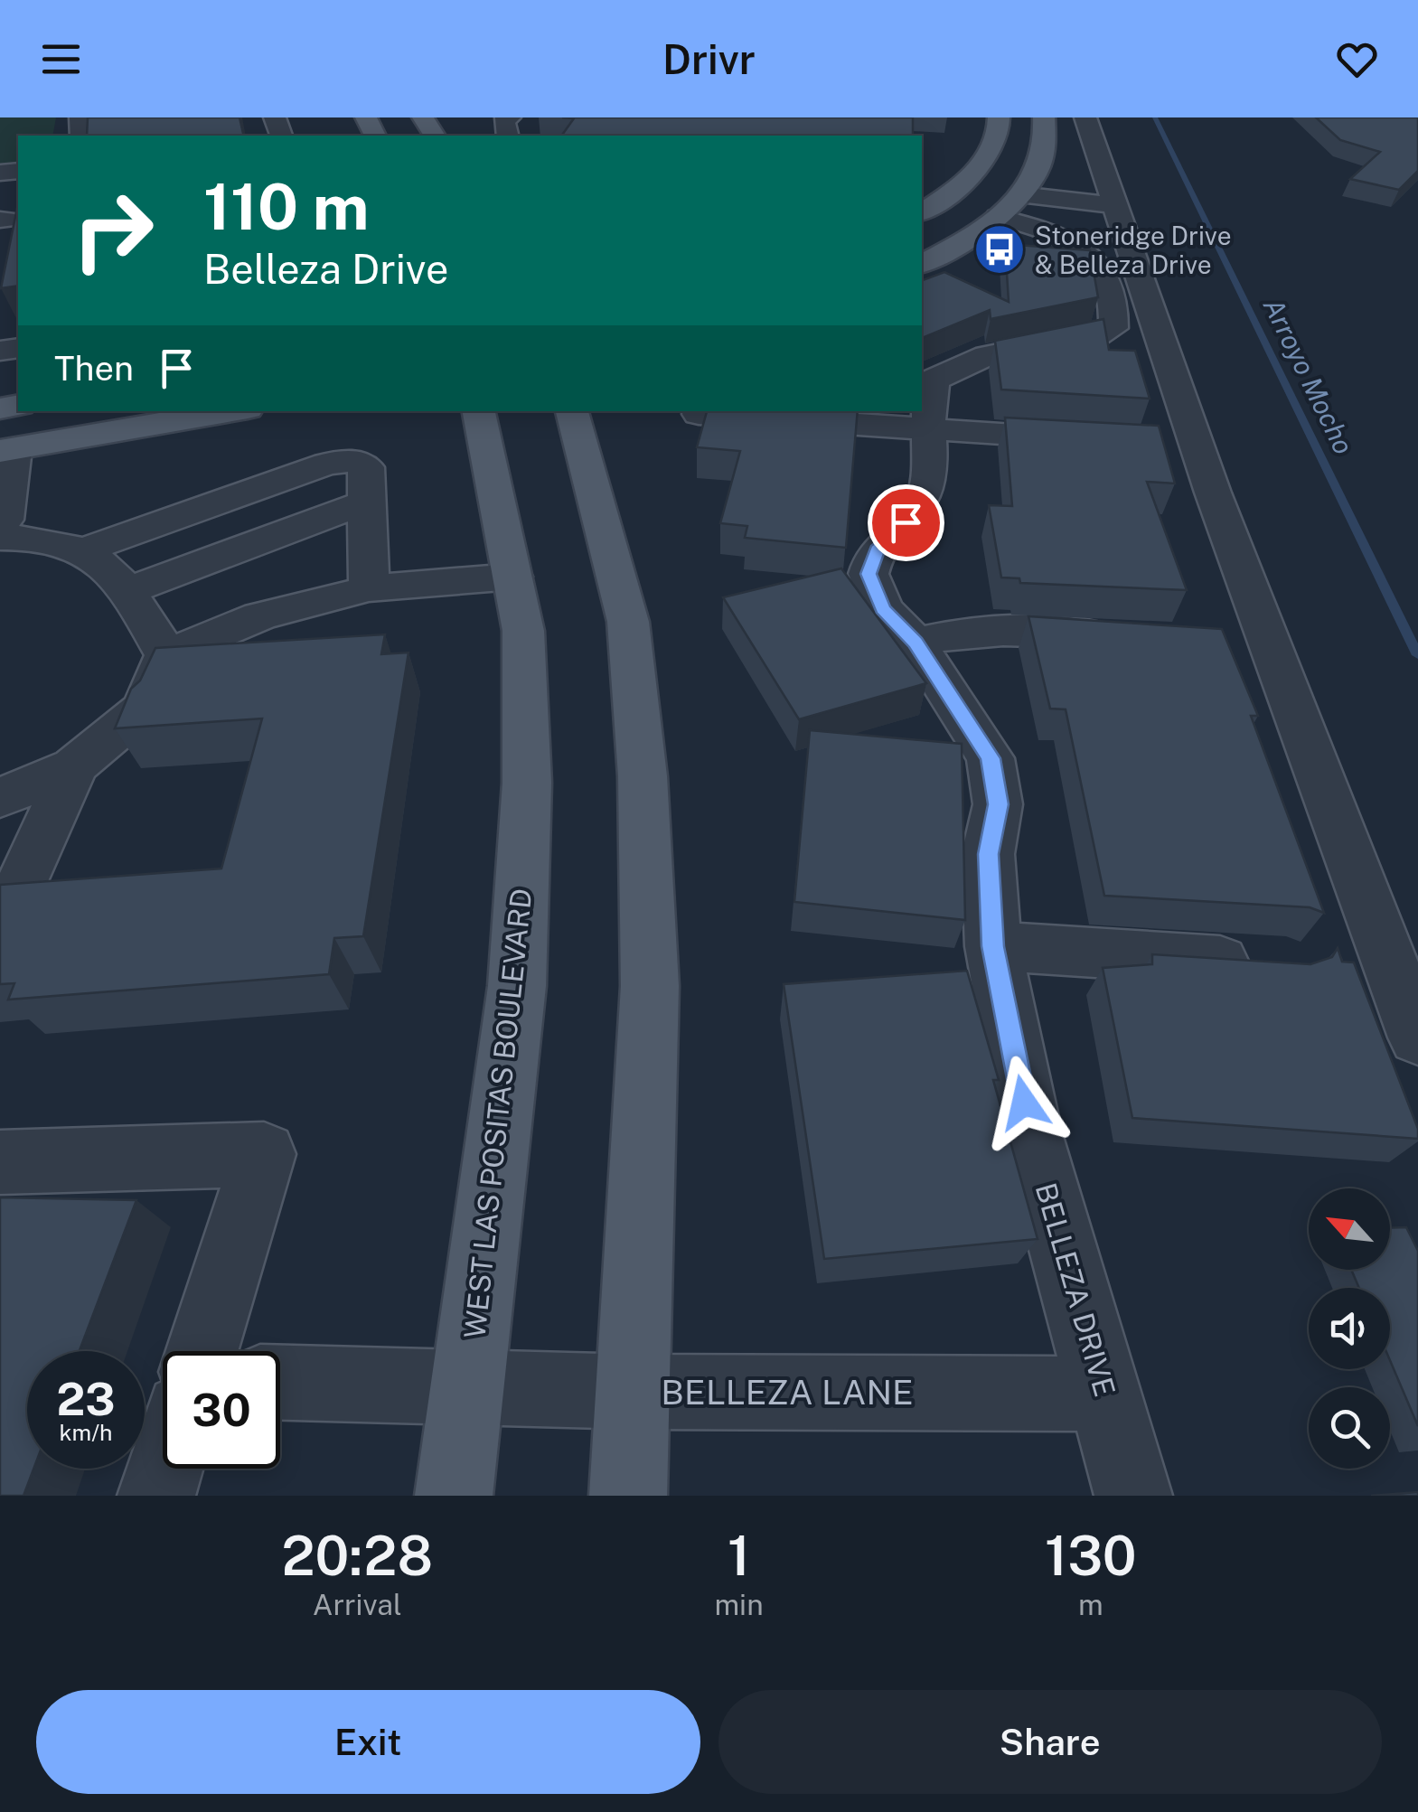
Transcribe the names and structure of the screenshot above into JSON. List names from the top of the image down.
{
  "streets": {
    "main road": ["WEST LAS POSITAS BOULEVARD"],
    "street": ["BELLEZA DRIVE", "BELLEZA LANE"]
  },
  "crossings": [
    ["WEST LAS POSITAS BOULEVARD", "BELLEZA LANE"],
    ["BELLEZA DRIVE", "BELLEZA LANE"]
  ],
  "water": ["Arroyo Mocho"],
  "places": {
    "bus stop": ["Stoneridge Drive & Belleza Drive"]
  },
  "north": "top left",
  "page": {
    "header": "Drivr",
    "turn": ["110 m", "Belleza Drive"],
    "then": "Then",
    "speed": "23 km/h",
    "limit": "30",
    "eta": [
      "20:28",
      "Arrival",
      "1",
      "min",
      "130",
      "m"
    ],
    "buttons": ["Exit", "Share"]
  }
}
